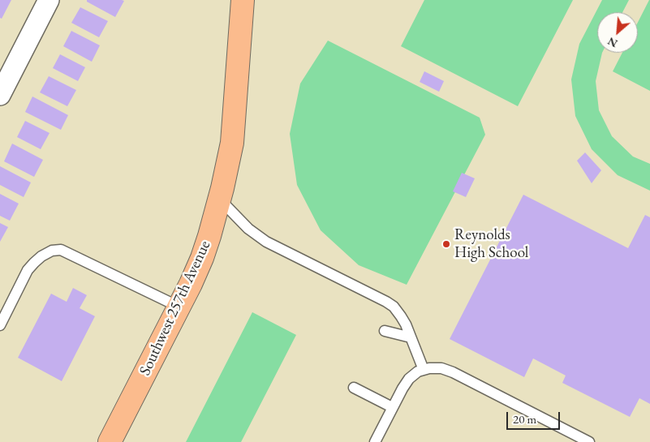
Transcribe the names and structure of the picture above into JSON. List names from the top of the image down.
{
  "streets": {
    "main road": ["Southwest 257th Avenue"]
  },
  "places": ["Reynolds High School"],
  "scale_bar": "20 m",
  "north": "bottom left"
}
